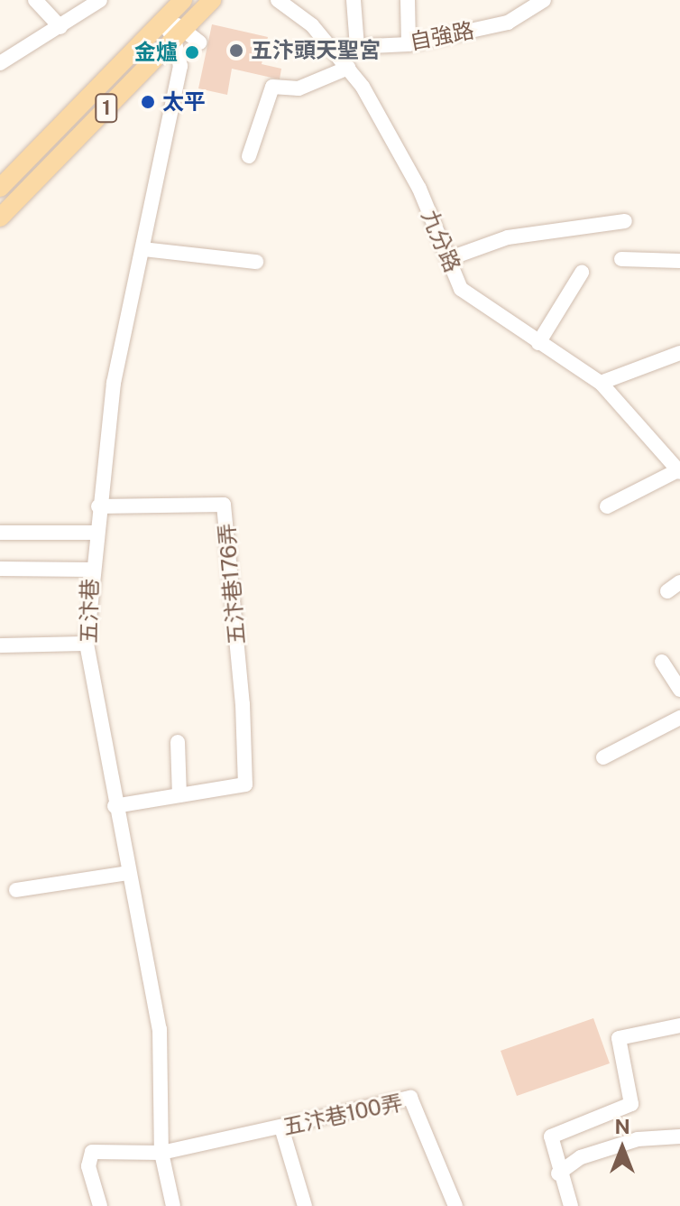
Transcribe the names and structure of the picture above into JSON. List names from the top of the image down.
{
  "streets": {
    "main road": ["1"],
    "street": [
      "自強路",
      "九分路",
      "五汴巷176弄",
      "五汴巷",
      "五汴巷100弄"
    ]
  },
  "crossings": [
    ["自強路", "九分路"],
    ["1", "五汴巷"],
    ["五汴巷176弄", "五汴巷"],
    ["五汴巷", "五汴巷100弄"]
  ],
  "places": ["五汴頭天聖宮", "金爐", "太平"],
  "north": "top"
}
